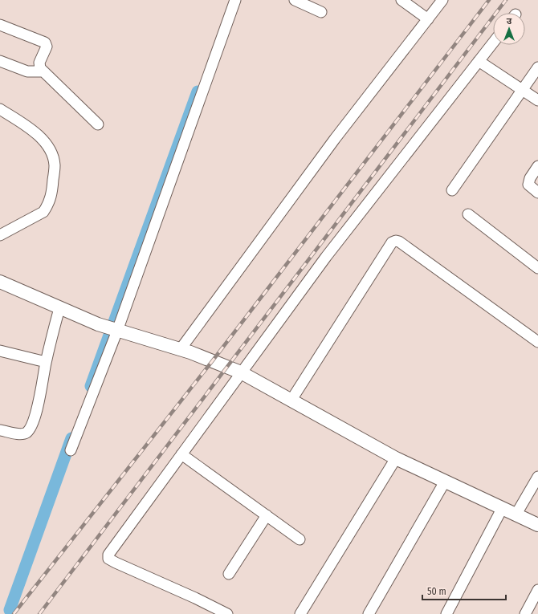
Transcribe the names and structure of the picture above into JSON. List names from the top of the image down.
{
  "scale_bar": "50 m",
  "north": "top"
}
